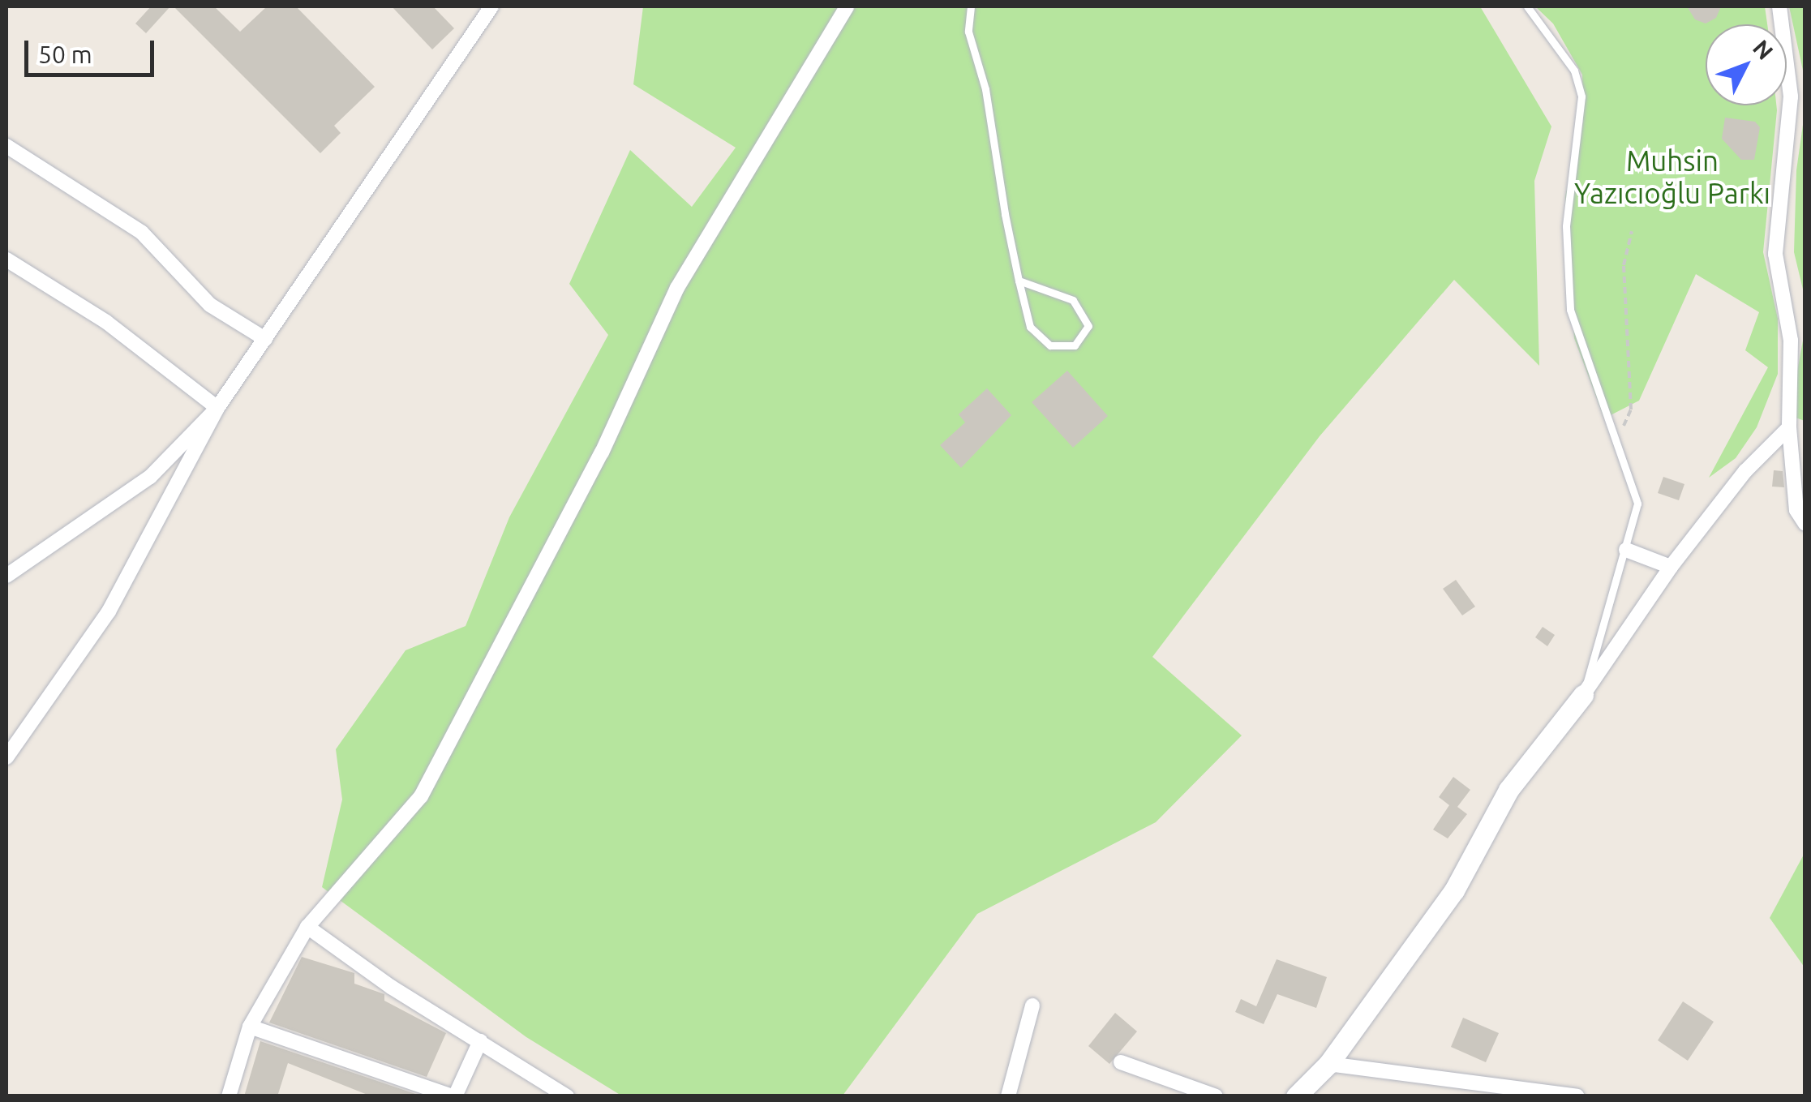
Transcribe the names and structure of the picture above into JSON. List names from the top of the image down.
{
  "parks": ["Muhsin Yazıcıoğlu Parkı"],
  "scale_bar": "50 m",
  "north": "top right"
}
